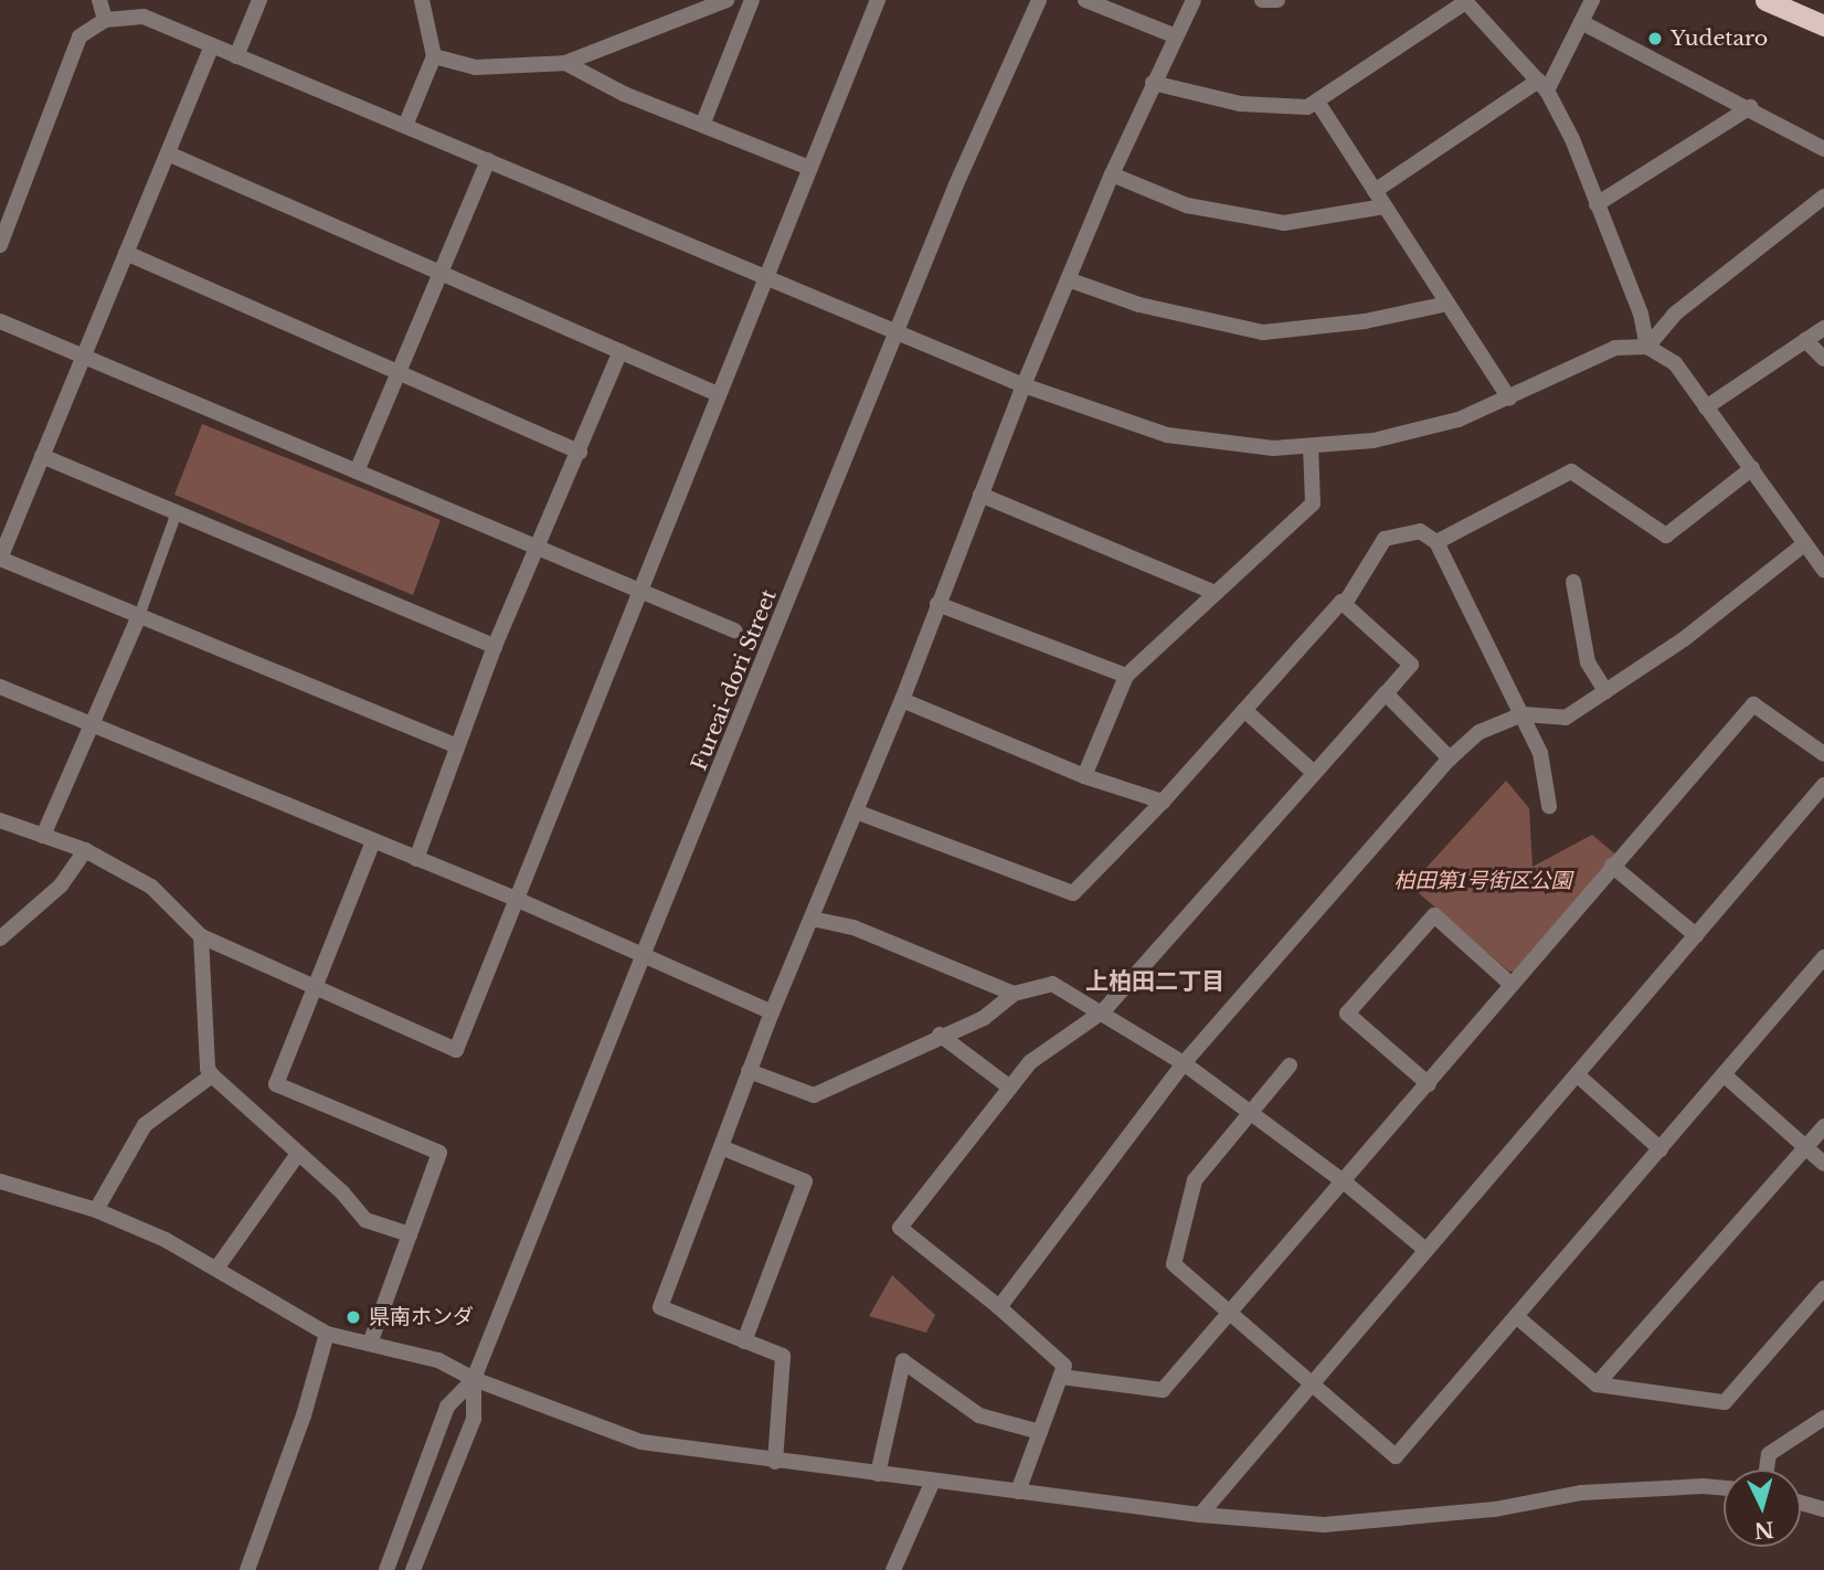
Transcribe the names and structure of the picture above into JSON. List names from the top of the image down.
{
  "streets": {
    "street": ["Fureai-dori Street"]
  },
  "districts": ["上柏田二丁目"],
  "parks": ["柏田第1号街区公園"],
  "places": ["Yudetaro", "県南ホンダ"],
  "north": "bottom"
}
